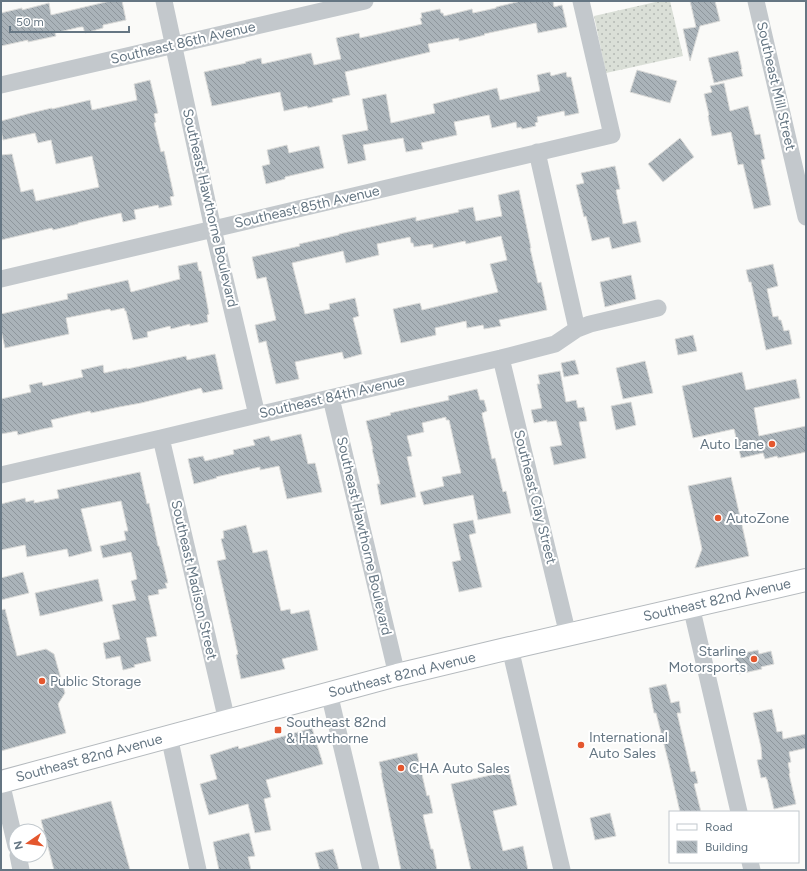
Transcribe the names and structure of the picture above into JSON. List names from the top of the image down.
{
  "streets": {
    "main road": ["Southeast 82nd Avenue"],
    "street": [
      "Southeast 86th Avenue",
      "Southeast Mill Street",
      "Southeast 85th Avenue",
      "Southeast Hawthorne Boulevard",
      "Southeast 84th Avenue",
      "Southeast Clay Street",
      "Southeast Madison Street"
    ]
  },
  "crossings": [
    ["Southeast 86th Avenue", "Southeast Hawthorne Boulevard"],
    ["Southeast 85th Avenue", "Southeast Hawthorne Boulevard"],
    ["Southeast Hawthorne Boulevard", "Southeast 84th Avenue"],
    ["Southeast Hawthorne Boulevard", "Southeast 82nd Avenue"],
    ["Southeast 84th Avenue", "Southeast Clay Street"],
    ["Southeast 84th Avenue", "Southeast Madison Street"],
    ["Southeast Clay Street", "Southeast 82nd Avenue"],
    ["Southeast Madison Street", "Southeast 82nd Avenue"]
  ],
  "places": {
    "other": [
      "Auto Lane",
      "AutoZone",
      "Starline Motorsports",
      "Public Storage",
      "International Auto Sales",
      "CHA Auto Sales"
    ],
    "transit": ["Southeast 82nd & Hawthorne"]
  },
  "legend": ["Road", "Building"],
  "scale_bar": "50 m",
  "north": "left"
}
